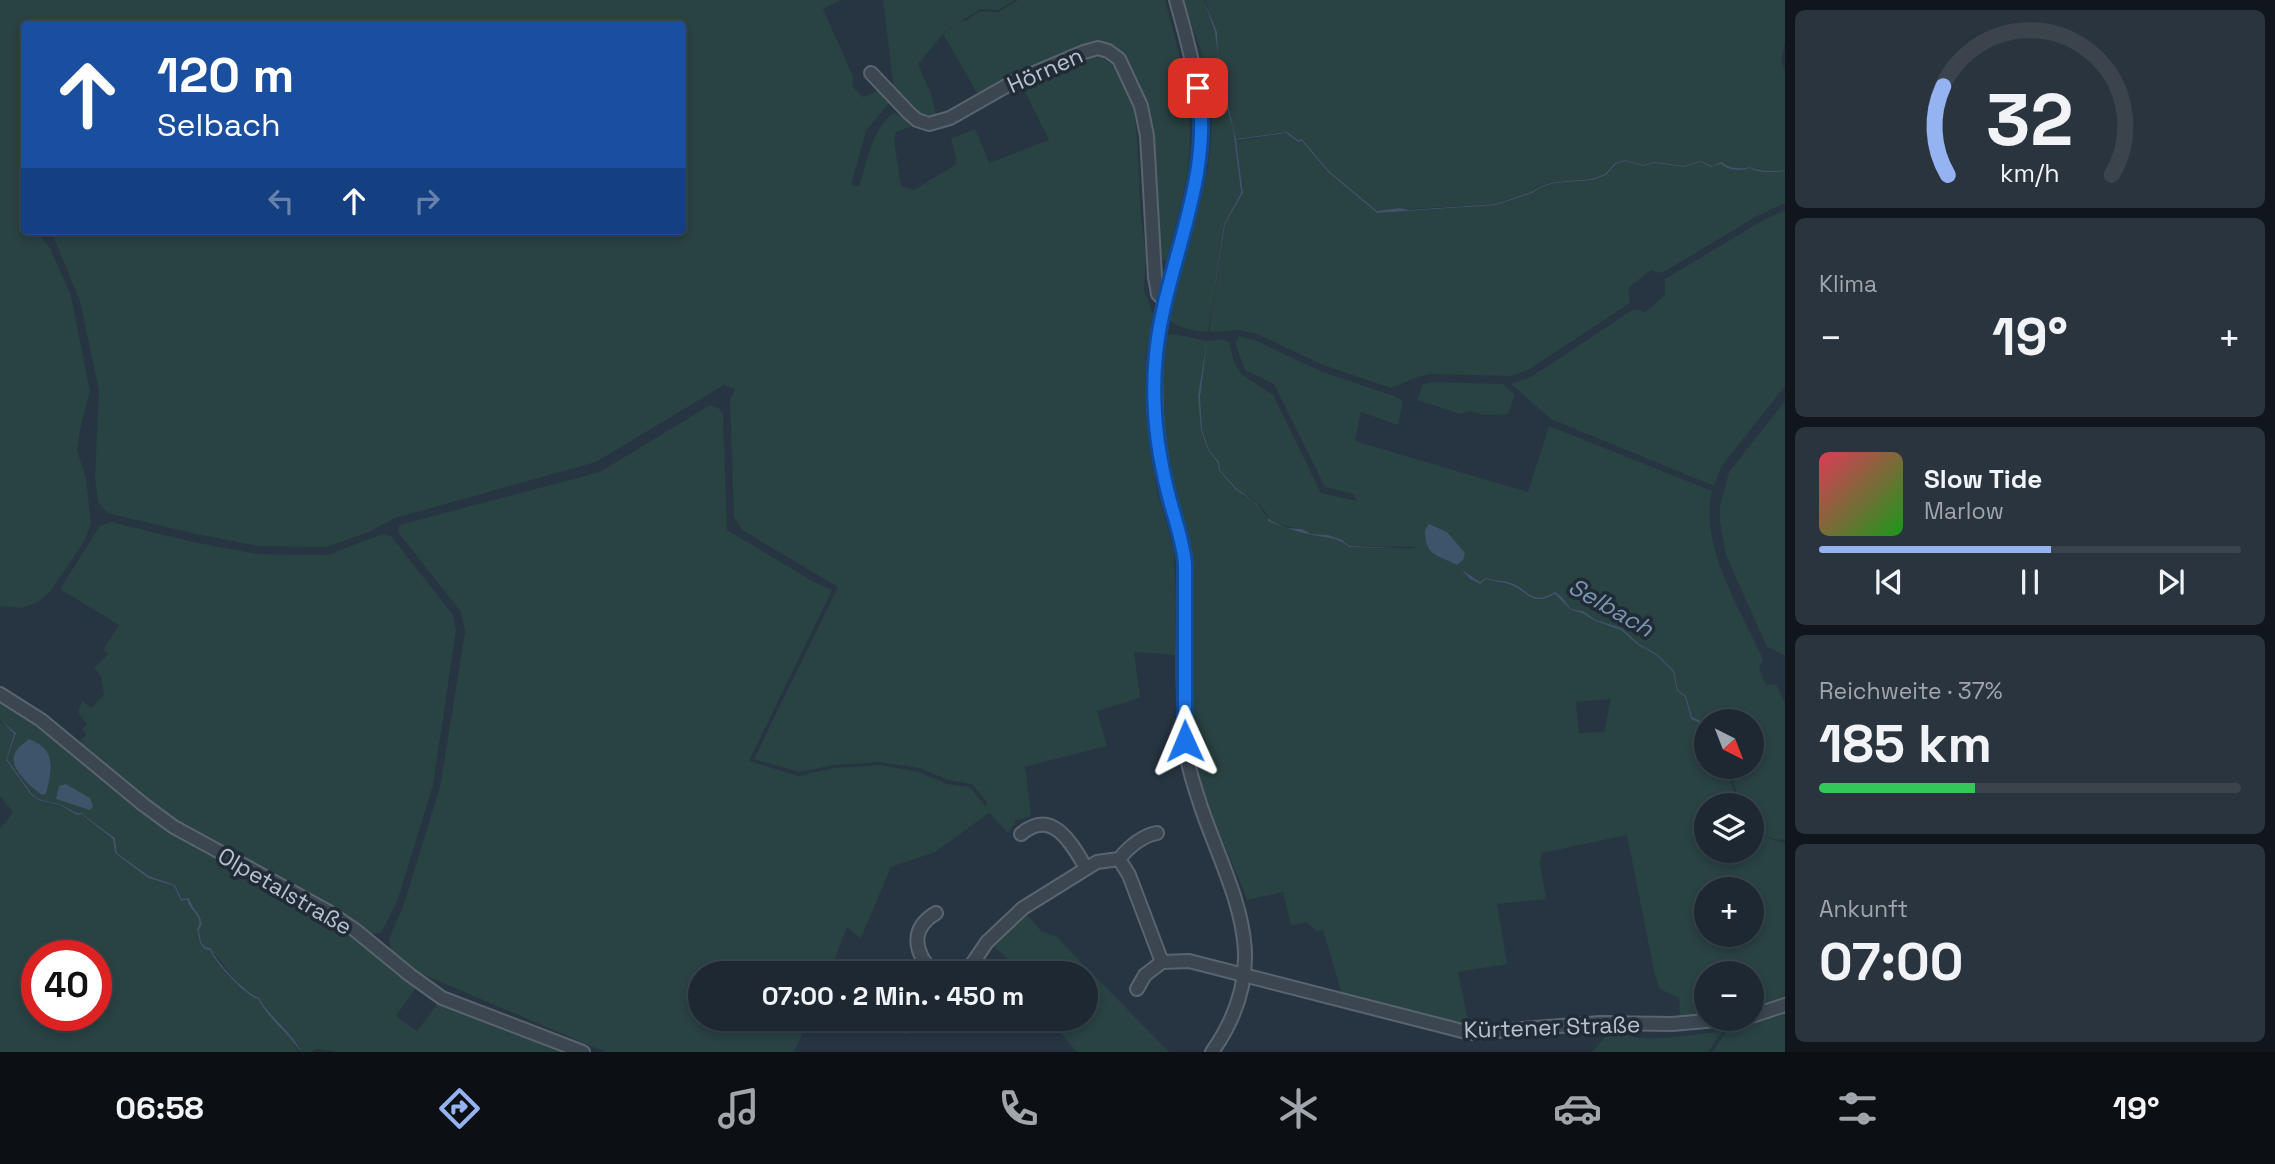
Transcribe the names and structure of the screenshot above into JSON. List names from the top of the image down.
{
  "streets": {
    "street": ["Hörnen", "Olpetalstraße", "Kürtener Straße"]
  },
  "water": ["Selbach"],
  "north": "bottom right",
  "page": {
    "turn": ["120 m", "Selbach"],
    "tile": [
      "Klima",
      ["Reichweite · 37%", "185 km"],
      ["Ankunft", "07:00"]
    ],
    "heat": ["−", "19°", "+"],
    "song": ["Slow Tide", "Marlow"],
    "map_buttons": ["+", "−"],
    "limit": "40",
    "trip": "07:00 · 2 Min. · 450 m",
    "tabs": ["06:58", "19°"],
    "gauge": ["32", "km/h"]
  }
}
